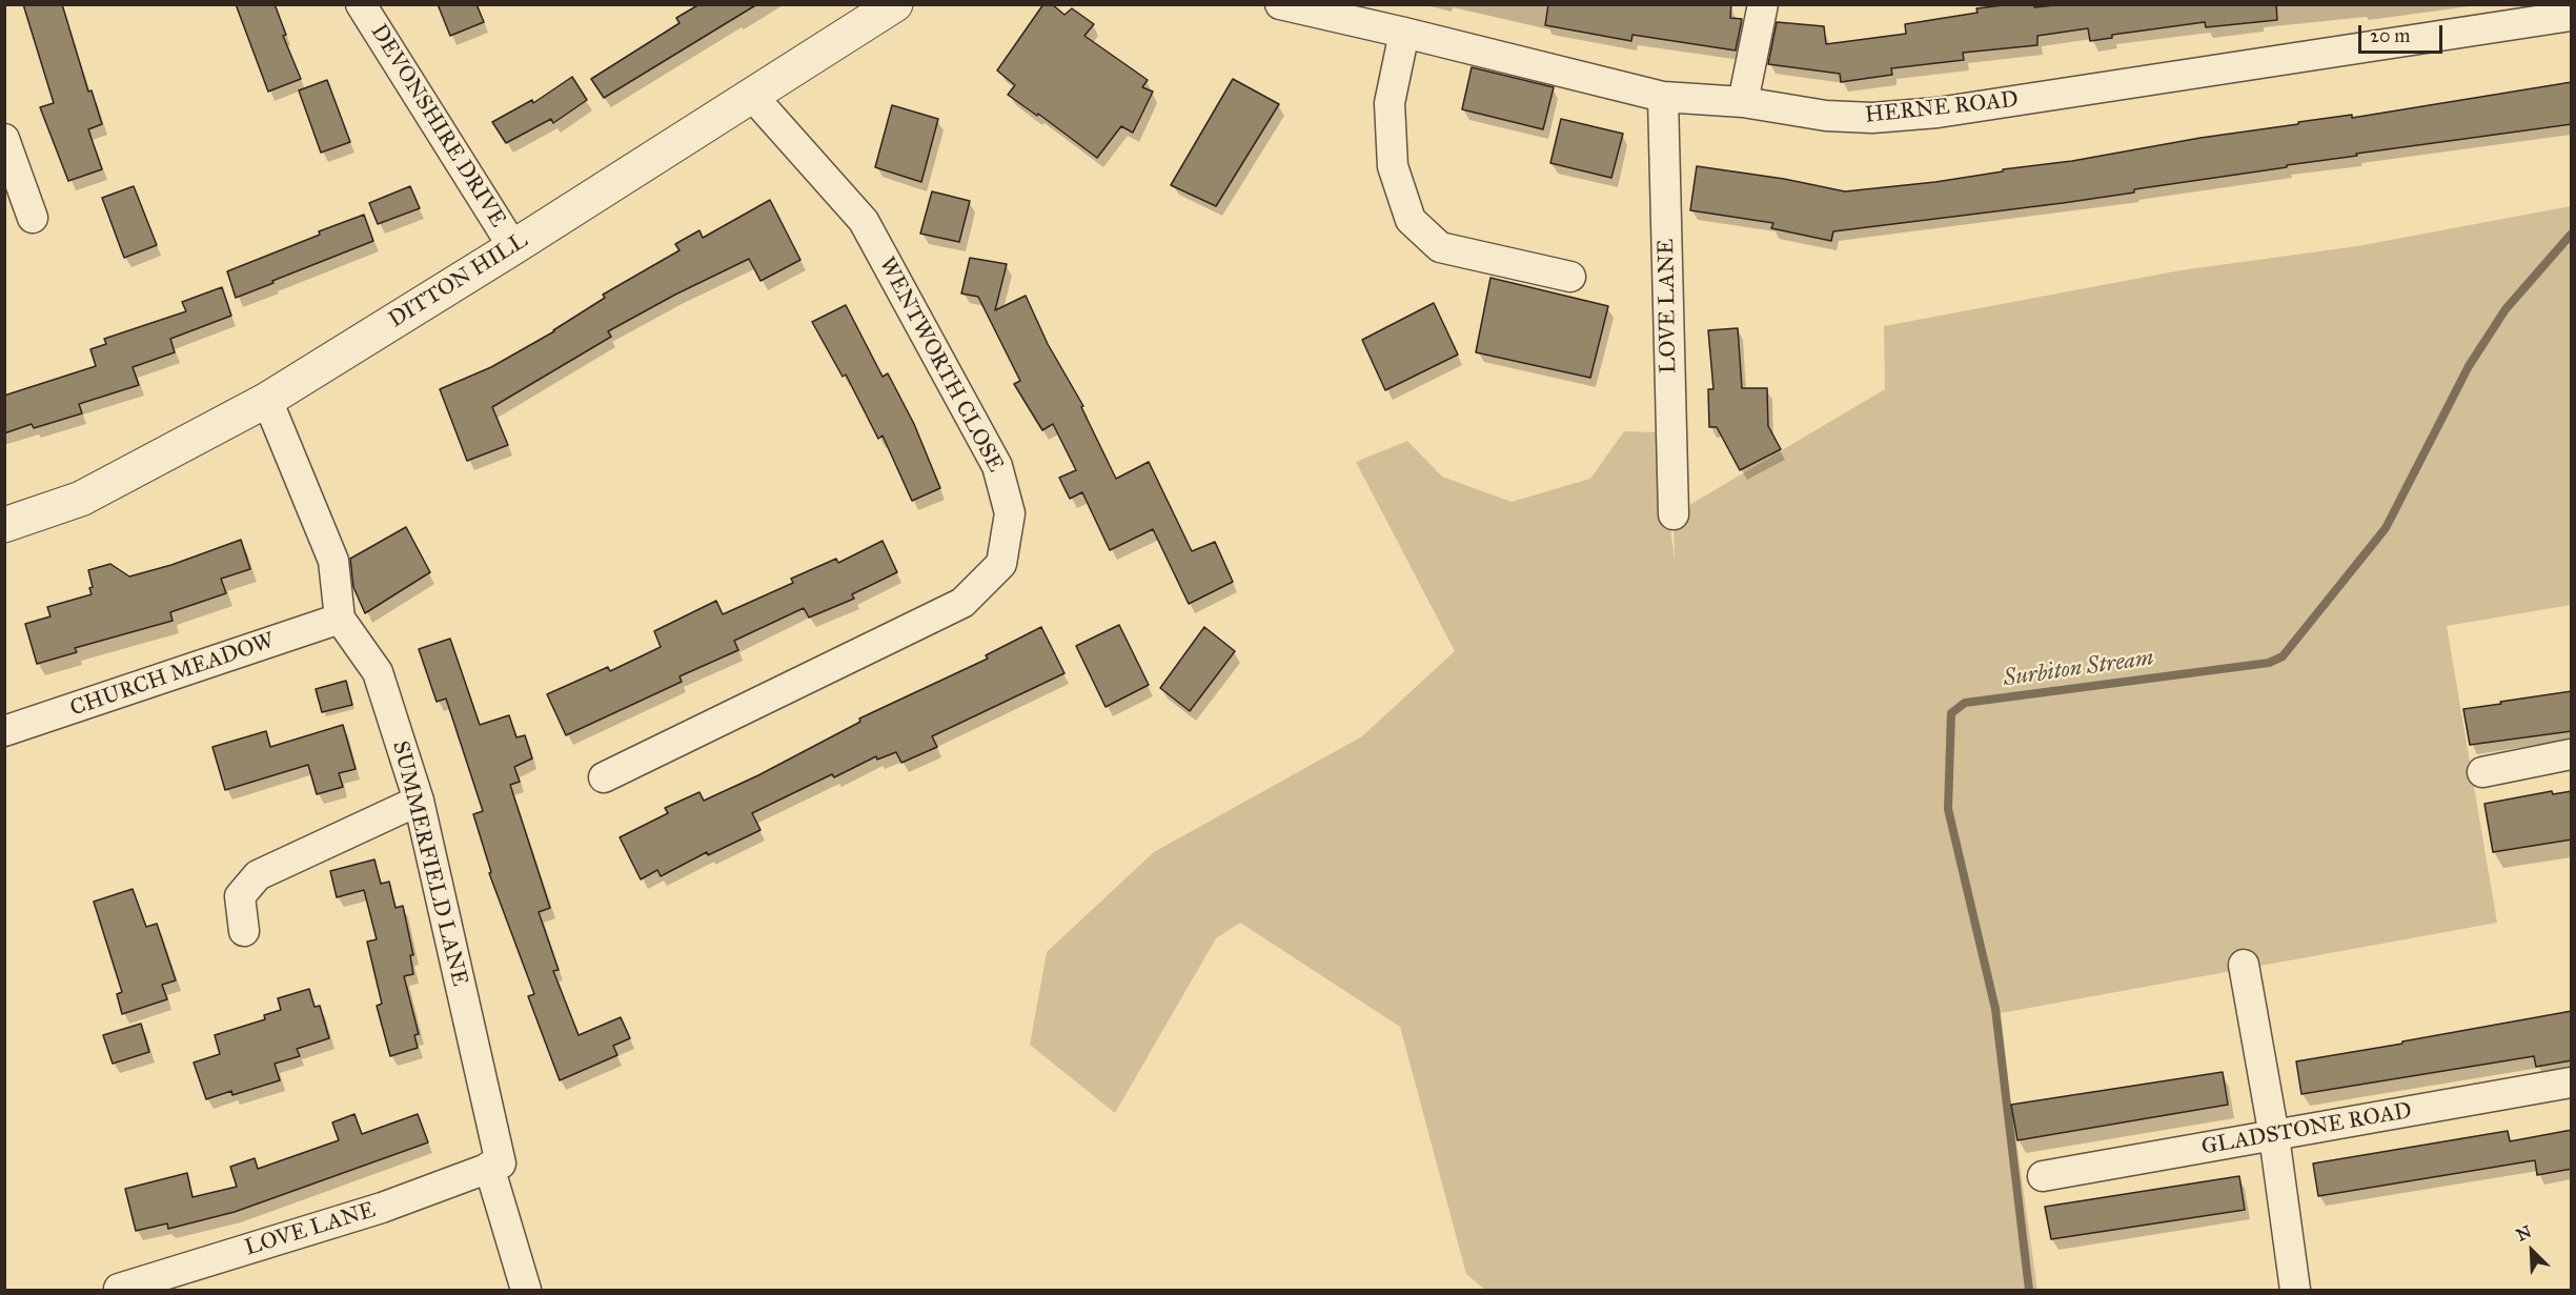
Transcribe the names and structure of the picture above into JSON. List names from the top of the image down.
{
  "streets": {
    "street": [
      "HERNE ROAD",
      "DEVONSHIRE DRIVE",
      "DITTON HILL",
      "LOVE LANE",
      "WENTWORTH CLOSE",
      "CHURCH MEADOW",
      "SUMMERFIELD LANE",
      "GLADSTONE ROAD"
    ]
  },
  "crossings": [
    ["HERNE ROAD", "LOVE LANE"],
    ["DEVONSHIRE DRIVE", "DITTON HILL"],
    ["DITTON HILL", "WENTWORTH CLOSE"],
    ["DITTON HILL", "SUMMERFIELD LANE"],
    ["LOVE LANE", "SUMMERFIELD LANE"],
    ["CHURCH MEADOW", "SUMMERFIELD LANE"]
  ],
  "water": ["Surbiton Stream"],
  "scale_bar": "20 m",
  "north": "top left"
}
